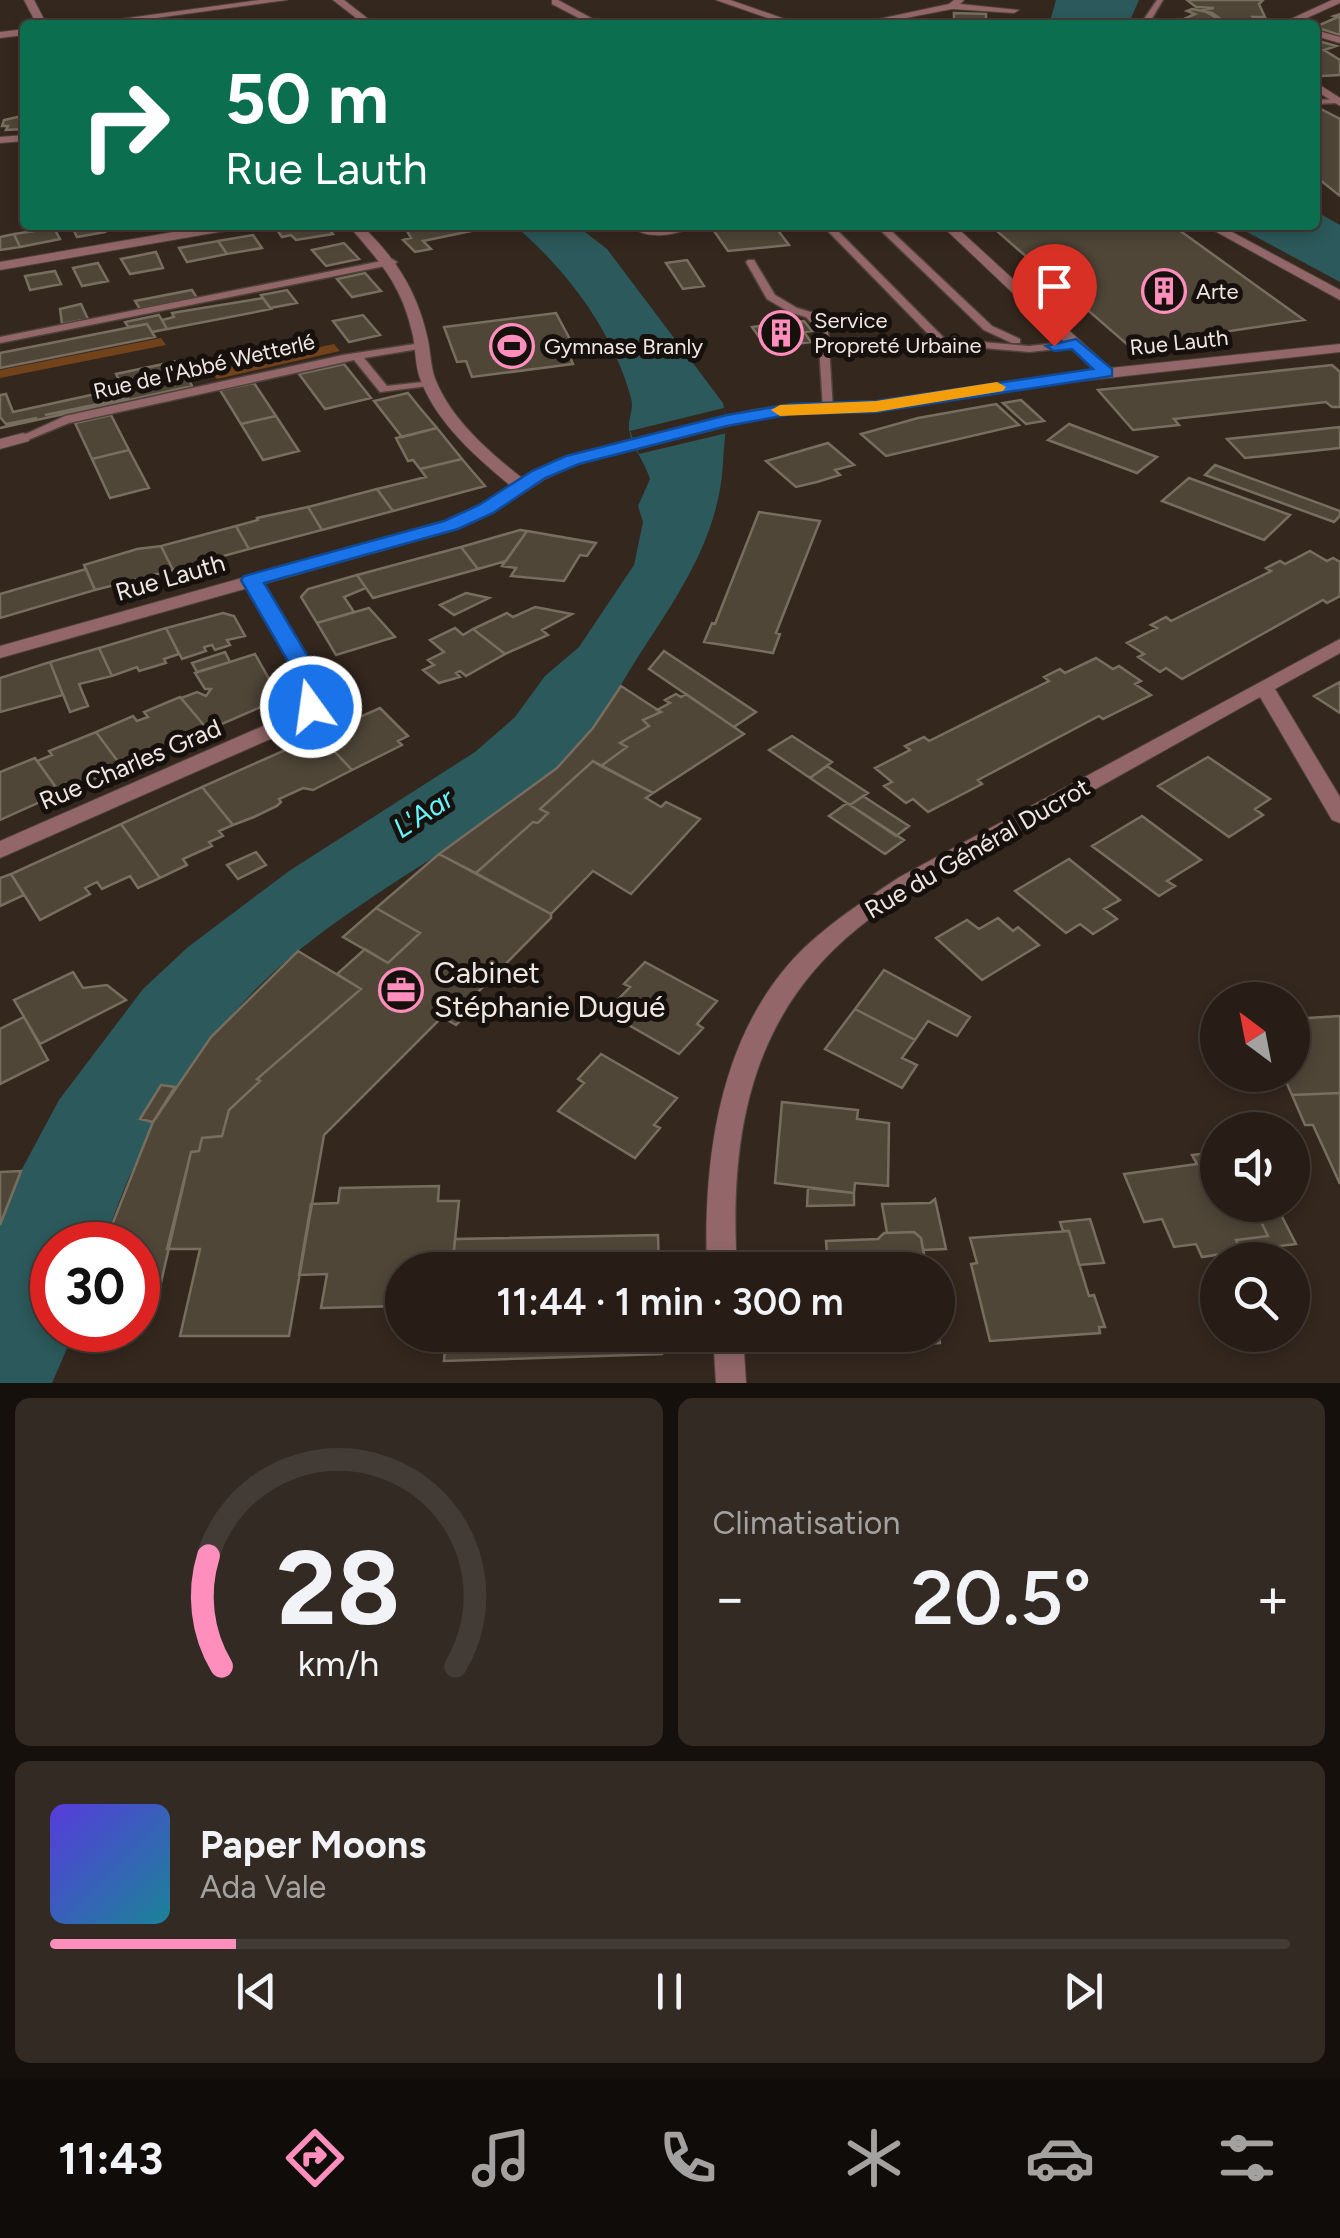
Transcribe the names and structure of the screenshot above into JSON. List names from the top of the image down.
{
  "streets": {
    "street": [
      "Rue Lauth",
      "Rue de l'Abbé Wetterlé",
      "Rue Charles Grad",
      "Rue du Général Ducrot"
    ]
  },
  "crossings": [
    ["Rue Lauth", "Rue Charles Grad"]
  ],
  "water": ["L'Aar"],
  "places": {
    "building": ["Arte", "Service Propreté Urbaine"],
    "sports": ["Gymnase Branly"],
    "office": ["Cabinet Stéphanie Dugué"]
  },
  "north": "top left",
  "page": {
    "turn": ["50 m", "Rue Lauth"],
    "limit": "30",
    "trip": "11:44 · 1 min · 300 m",
    "tile": "Climatisation",
    "heat": ["−", "20.5°", "+"],
    "song": ["Paper Moons", "Ada Vale"],
    "tabs": "11:43",
    "gauge": ["28", "km/h"]
  }
}
